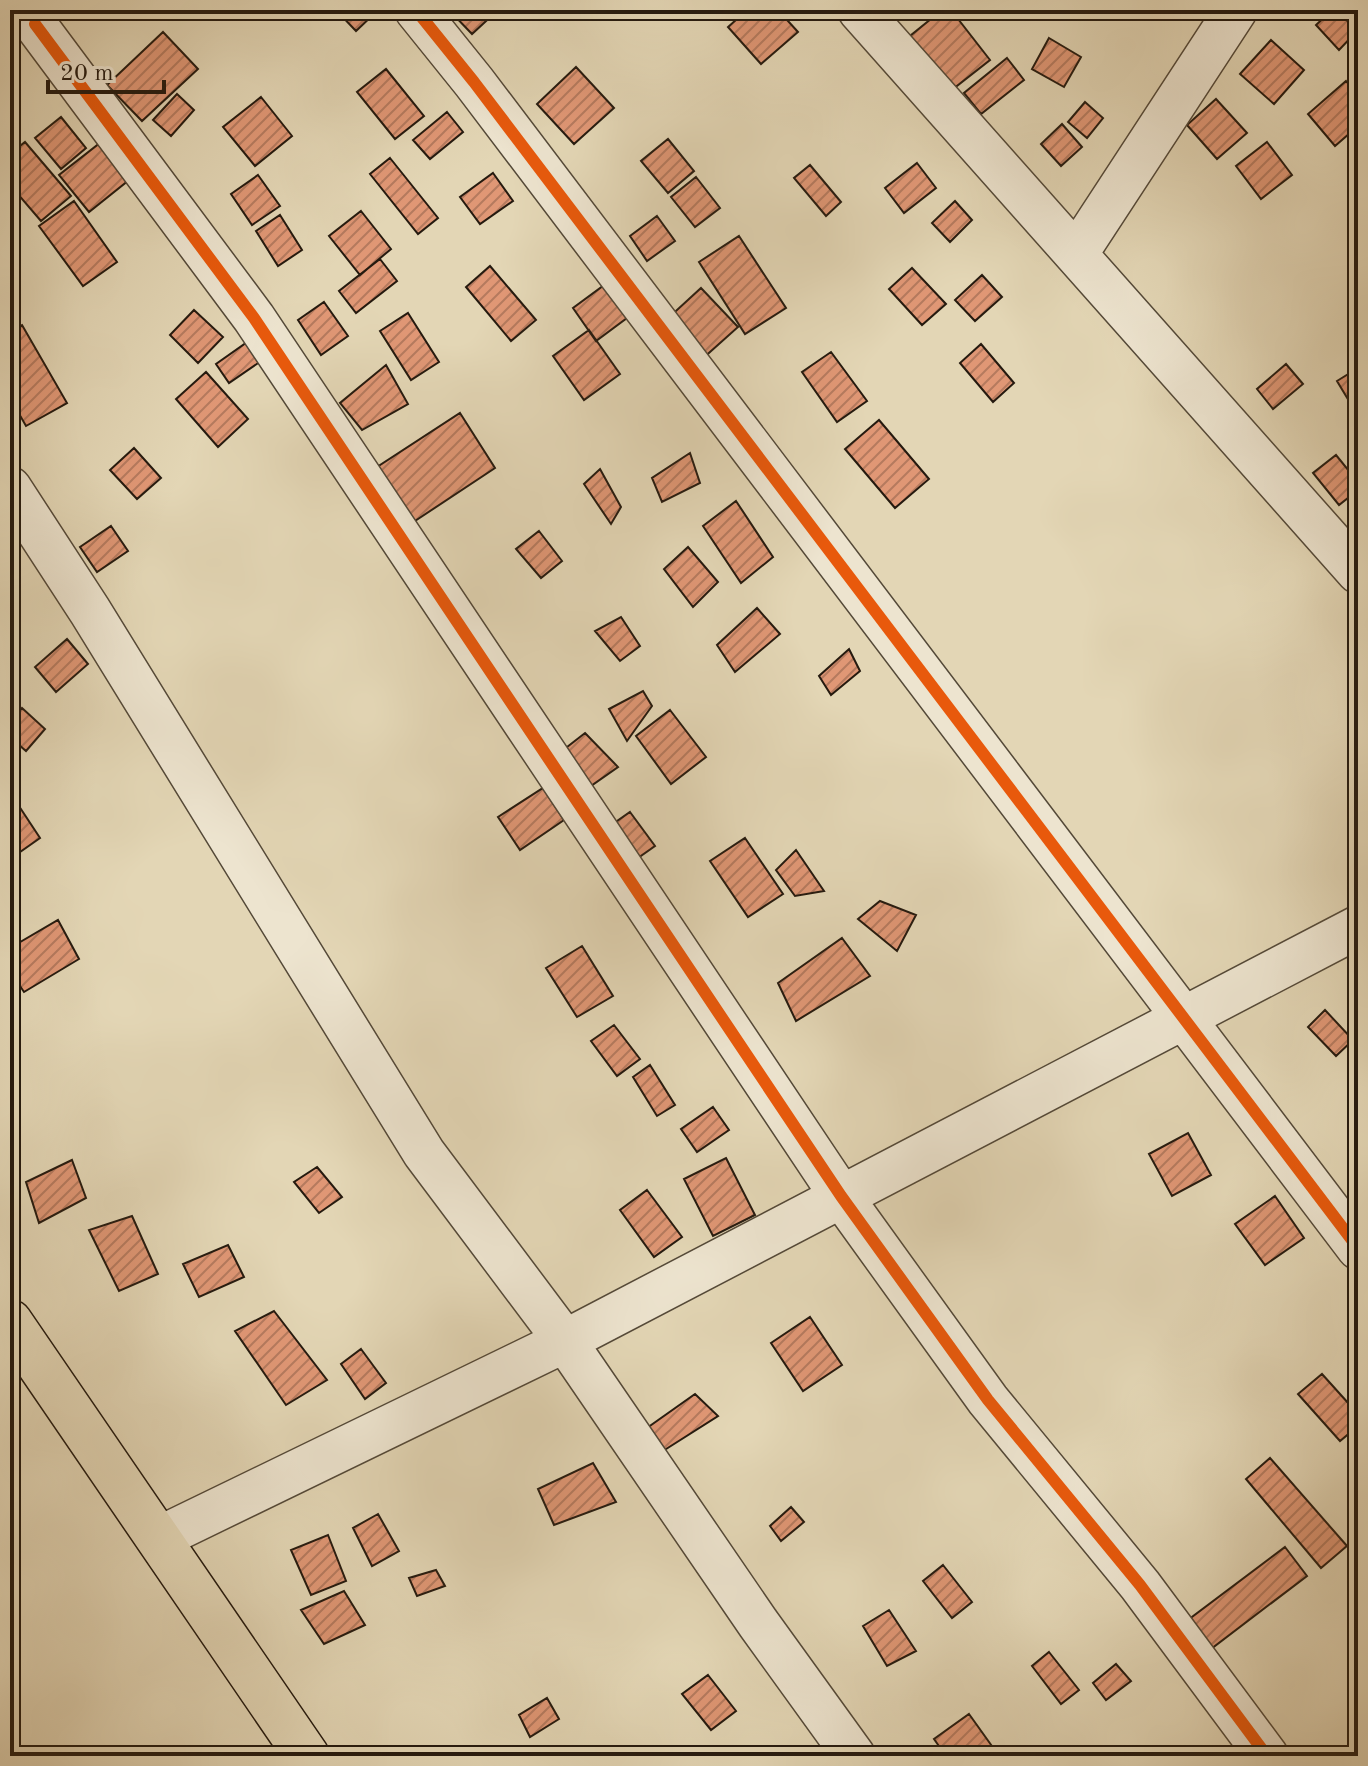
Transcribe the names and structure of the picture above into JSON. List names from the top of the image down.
{
  "scale_bar": "20 m"
}
